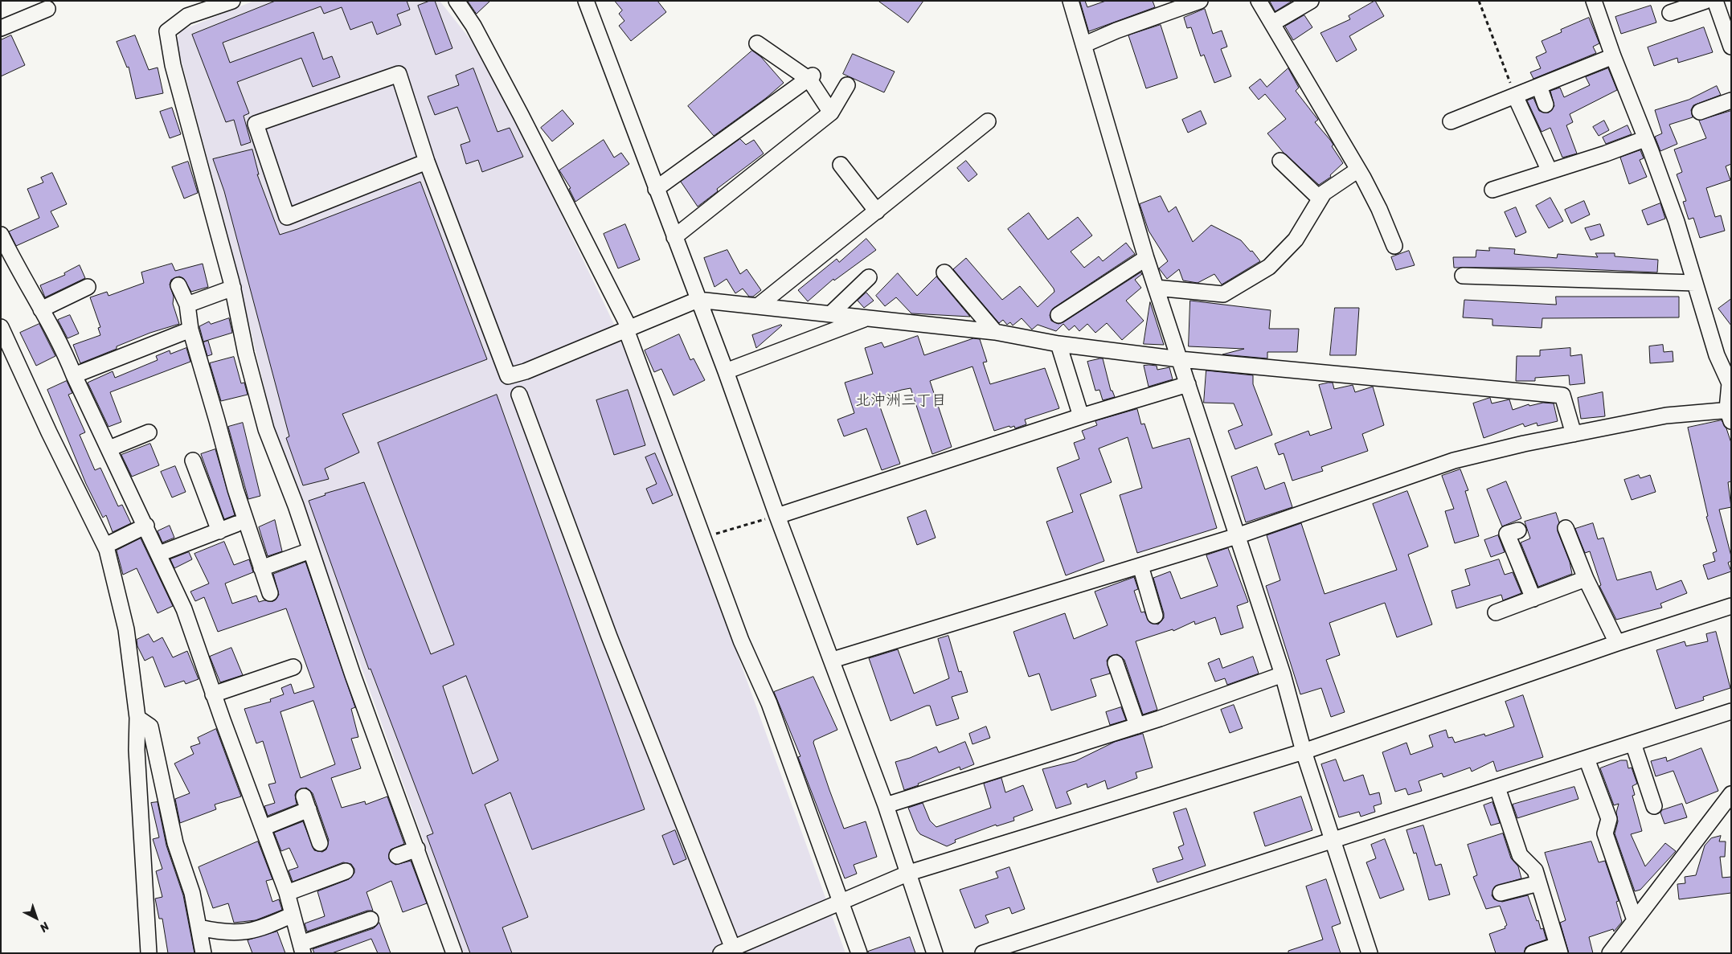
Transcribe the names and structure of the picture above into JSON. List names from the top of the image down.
{
  "districts": ["北沖洲三丁目"],
  "north": "bottom right"
}
